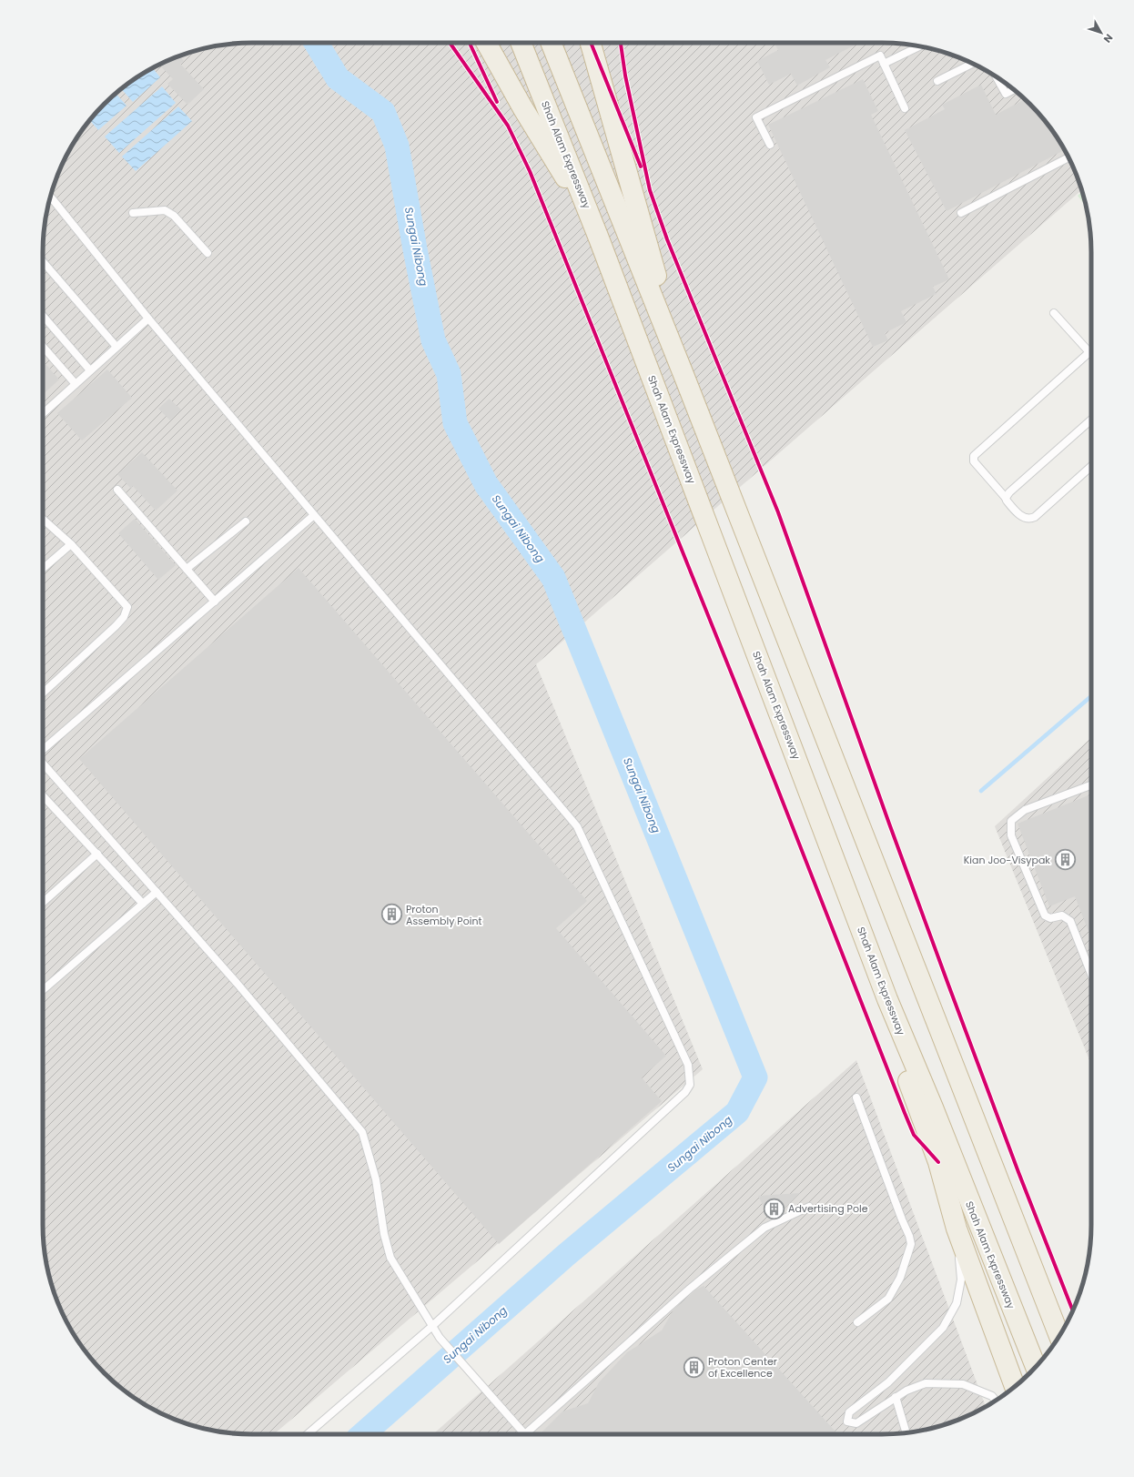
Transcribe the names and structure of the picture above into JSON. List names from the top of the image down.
{
  "streets": {
    "highway": ["Shah Alam Expressway"]
  },
  "water": ["Sungai Nibong"],
  "places": {
    "building": [
      "Kian Joo-Visypak",
      "Proton Assembly Point",
      "Advertising Pole",
      "Proton Center of Excellence"
    ]
  },
  "north": "bottom right"
}
